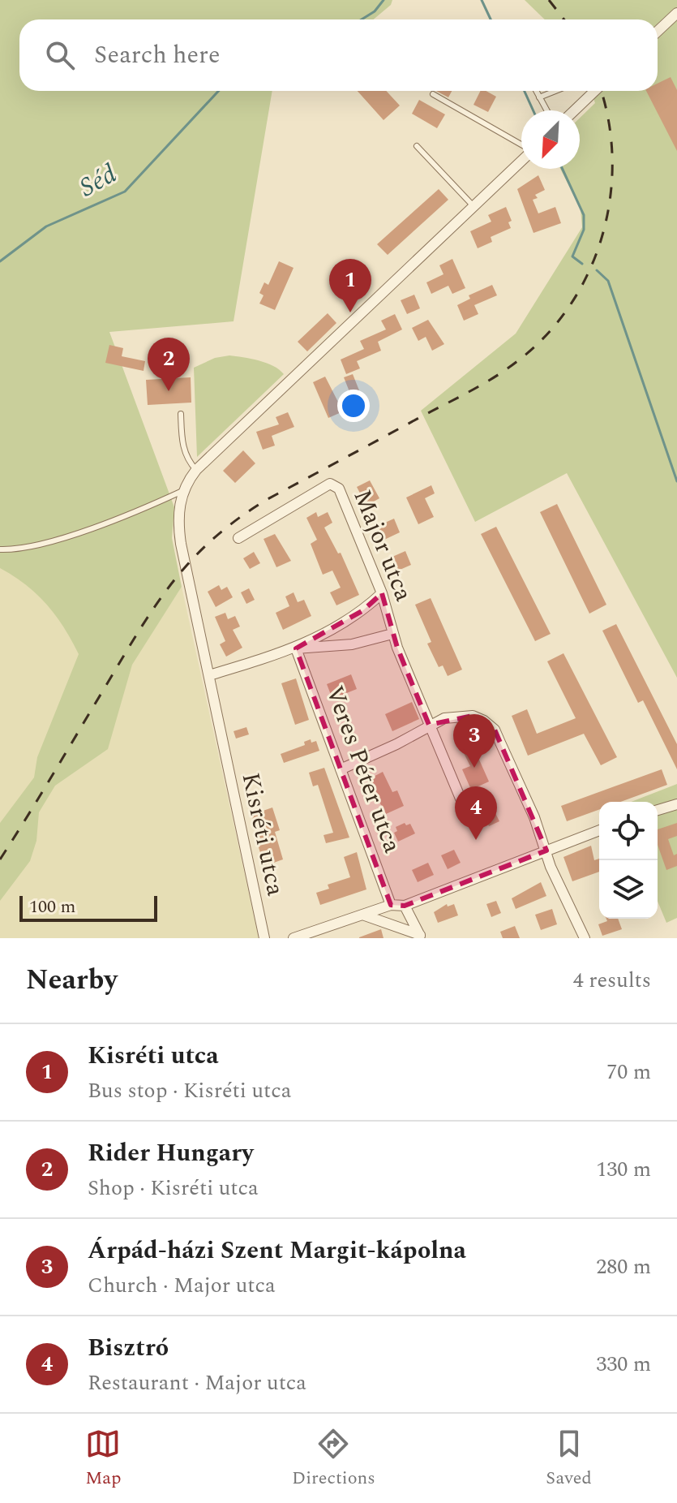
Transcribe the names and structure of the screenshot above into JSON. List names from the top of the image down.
{
  "streets": {
    "street": ["Major utca", "Veres Péter utca", "Kisréti utca"]
  },
  "water": ["Séd"],
  "scale_bar": "100 m",
  "north": "bottom left",
  "page": {
    "search": "Search here",
    "pins": [
      "1",
      "2",
      "3",
      "4"
    ],
    "scale": "100 m",
    "heading": ["Nearby", "4 results"],
    "list": [
      {
        "mark": "1",
        "name": "Kisréti utca",
        "note": "Bus stop · Kisréti utca",
        "value": "70 m"
      },
      {
        "mark": "2",
        "name": "Rider Hungary",
        "note": "Shop · Kisréti utca",
        "value": "130 m"
      },
      {
        "mark": "3",
        "name": "Árpád-házi Szent Margit-kápolna",
        "note": "Church · Major utca",
        "value": "280 m"
      },
      {
        "mark": "4",
        "name": "Bisztró",
        "note": "Restaurant · Major utca",
        "value": "330 m"
      }
    ],
    "nav": ["Map", "Directions", "Saved"]
  }
}
